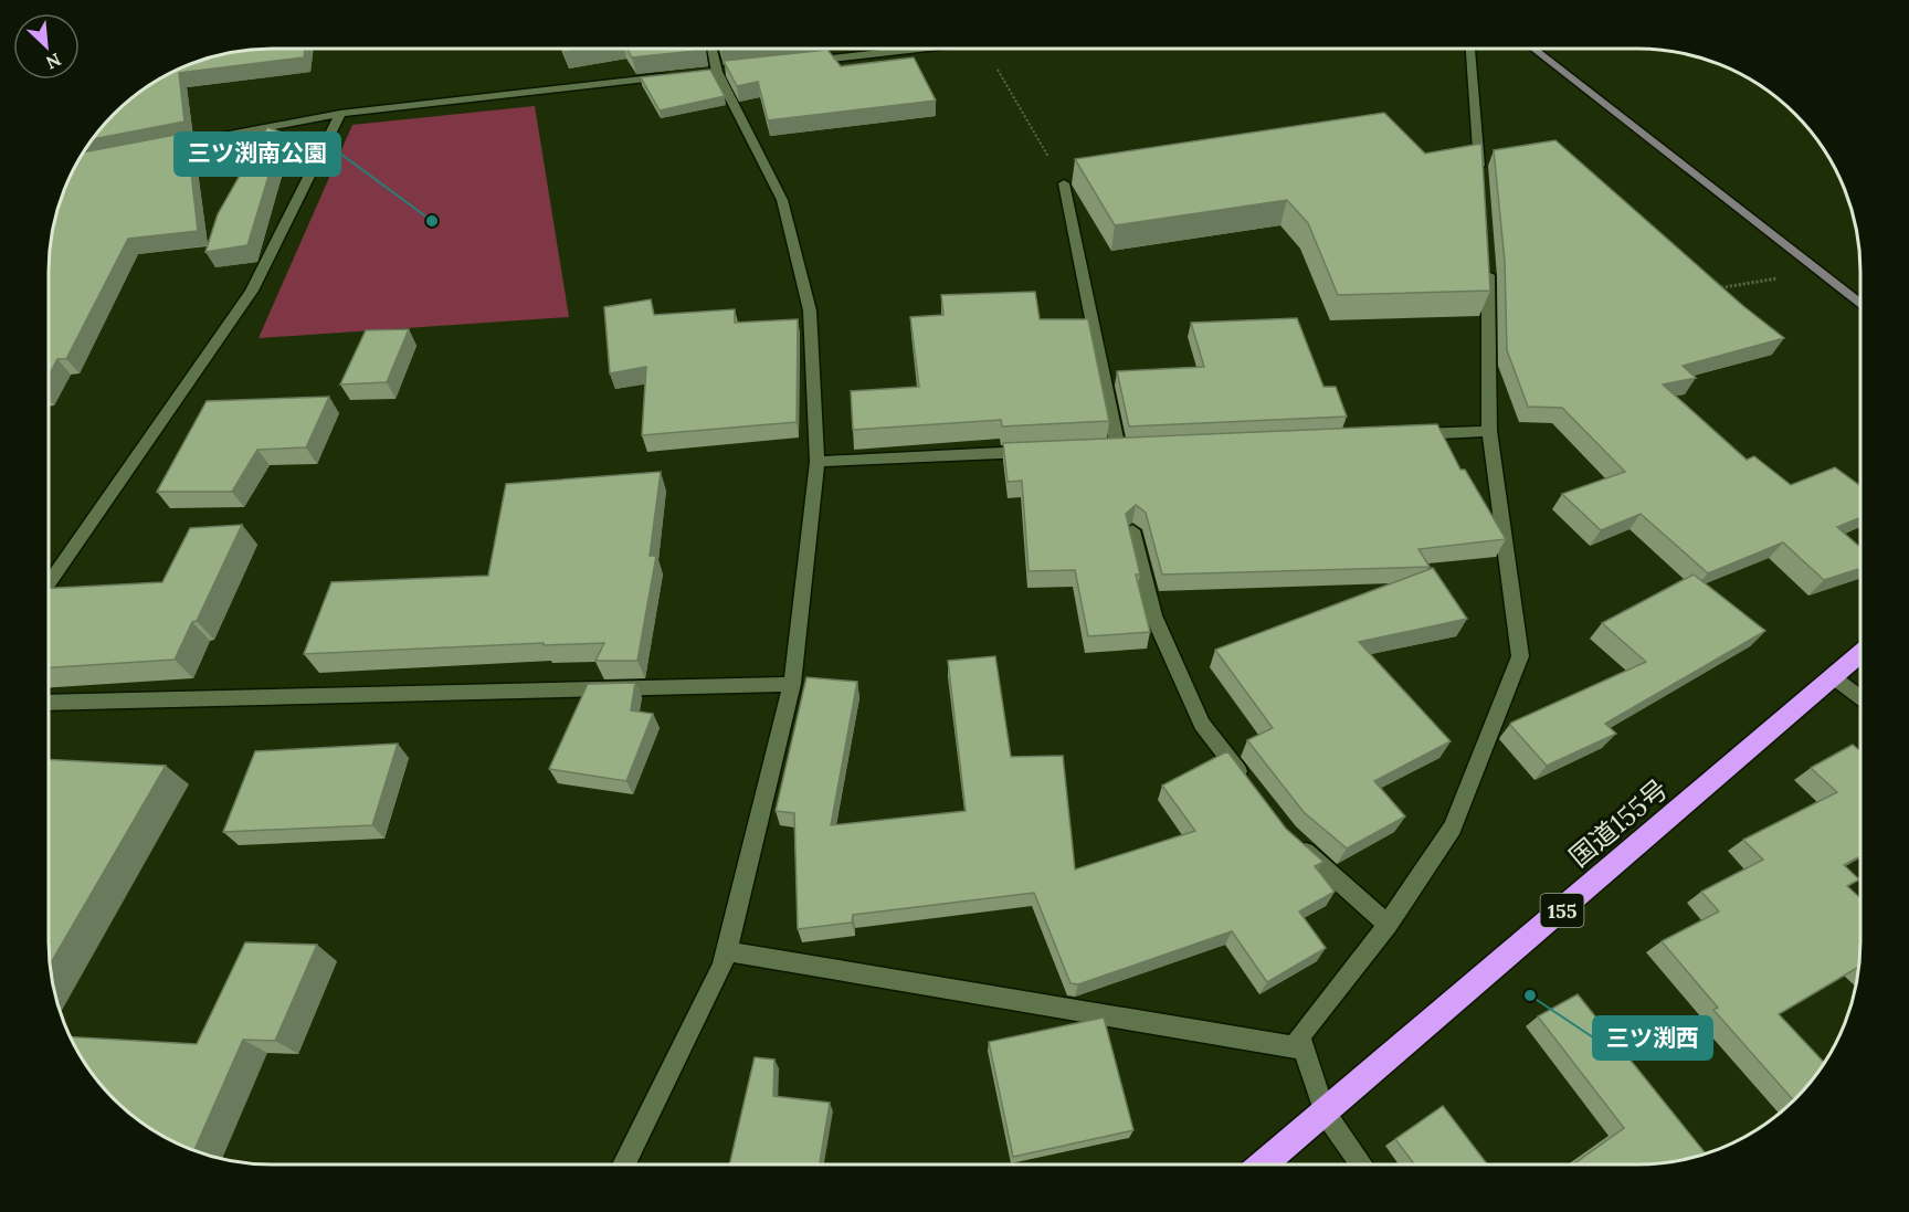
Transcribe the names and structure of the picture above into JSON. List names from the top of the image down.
{
  "streets": {
    "highway": ["国道155号", "155"]
  },
  "places": ["三ツ渕南公園", "三ツ渕西"],
  "north": "bottom right"
}
